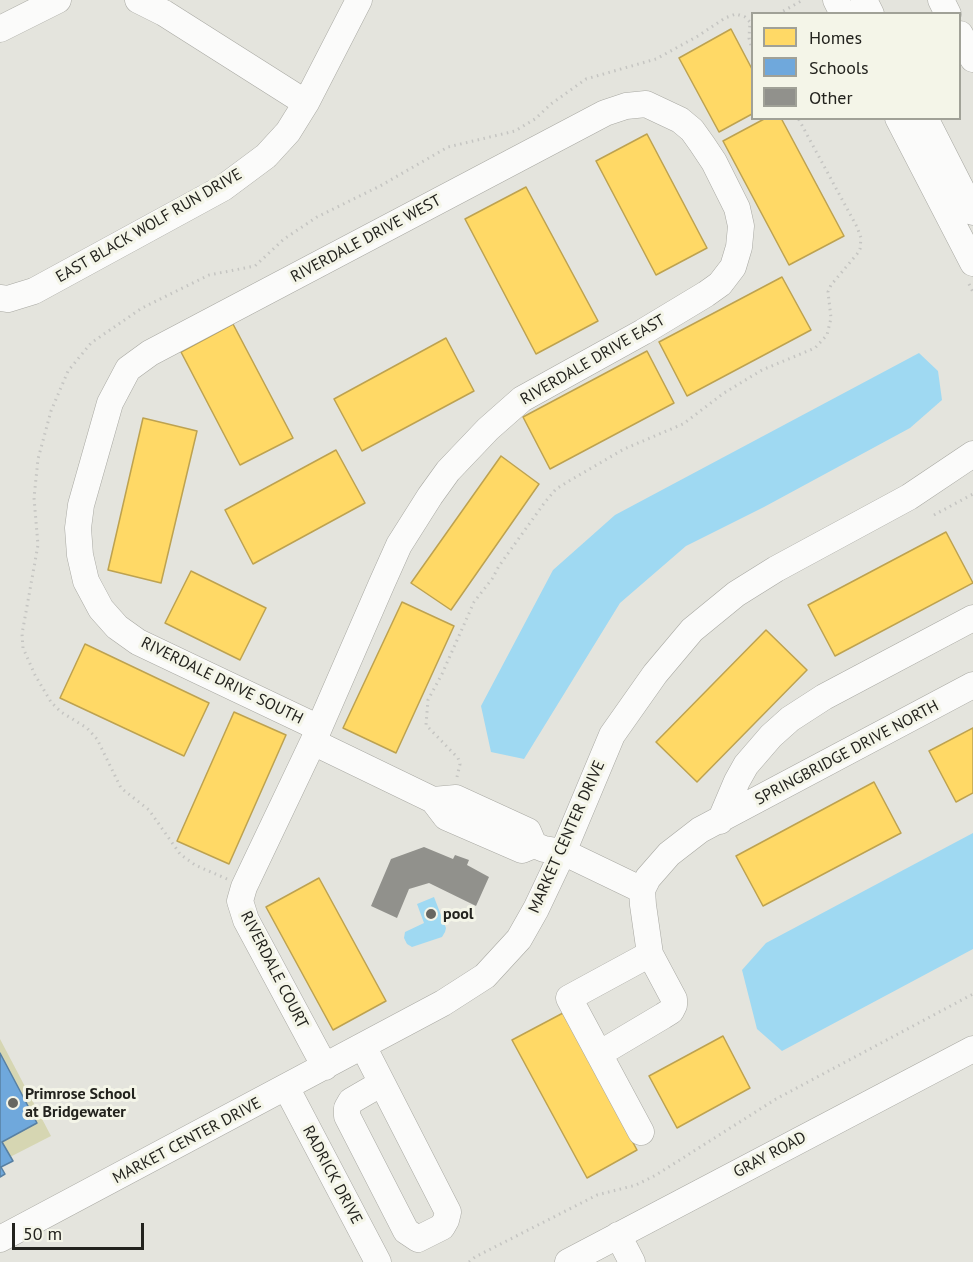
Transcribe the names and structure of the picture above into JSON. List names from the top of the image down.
{
  "streets": {
    "street": [
      "EAST BLACK WOLF RUN DRIVE",
      "RIVERDALE DRIVE WEST",
      "RIVERDALE DRIVE EAST",
      "RIVERDALE DRIVE SOUTH",
      "SPRINGBRIDGE DRIVE NORTH",
      "MARKET CENTER DRIVE",
      "RIVERDALE COURT",
      "GRAY ROAD",
      "RADRICK DRIVE"
    ]
  },
  "crossings": [
    ["RIVERDALE DRIVE WEST", "RIVERDALE DRIVE EAST"],
    ["RIVERDALE DRIVE WEST", "RIVERDALE DRIVE SOUTH"],
    ["RIVERDALE DRIVE EAST", "RIVERDALE DRIVE SOUTH"],
    ["RIVERDALE DRIVE EAST", "RIVERDALE COURT"],
    ["RIVERDALE DRIVE SOUTH", "SPRINGBRIDGE DRIVE NORTH"],
    ["RIVERDALE DRIVE SOUTH", "MARKET CENTER DRIVE"],
    ["RIVERDALE DRIVE SOUTH", "RIVERDALE COURT"],
    ["MARKET CENTER DRIVE", "RIVERDALE COURT"],
    ["MARKET CENTER DRIVE", "RADRICK DRIVE"]
  ],
  "places": ["pool", "Primrose School at Bridgewater"],
  "legend": ["Homes", "Schools", "Other"],
  "scale_bar": "50 m"
}
